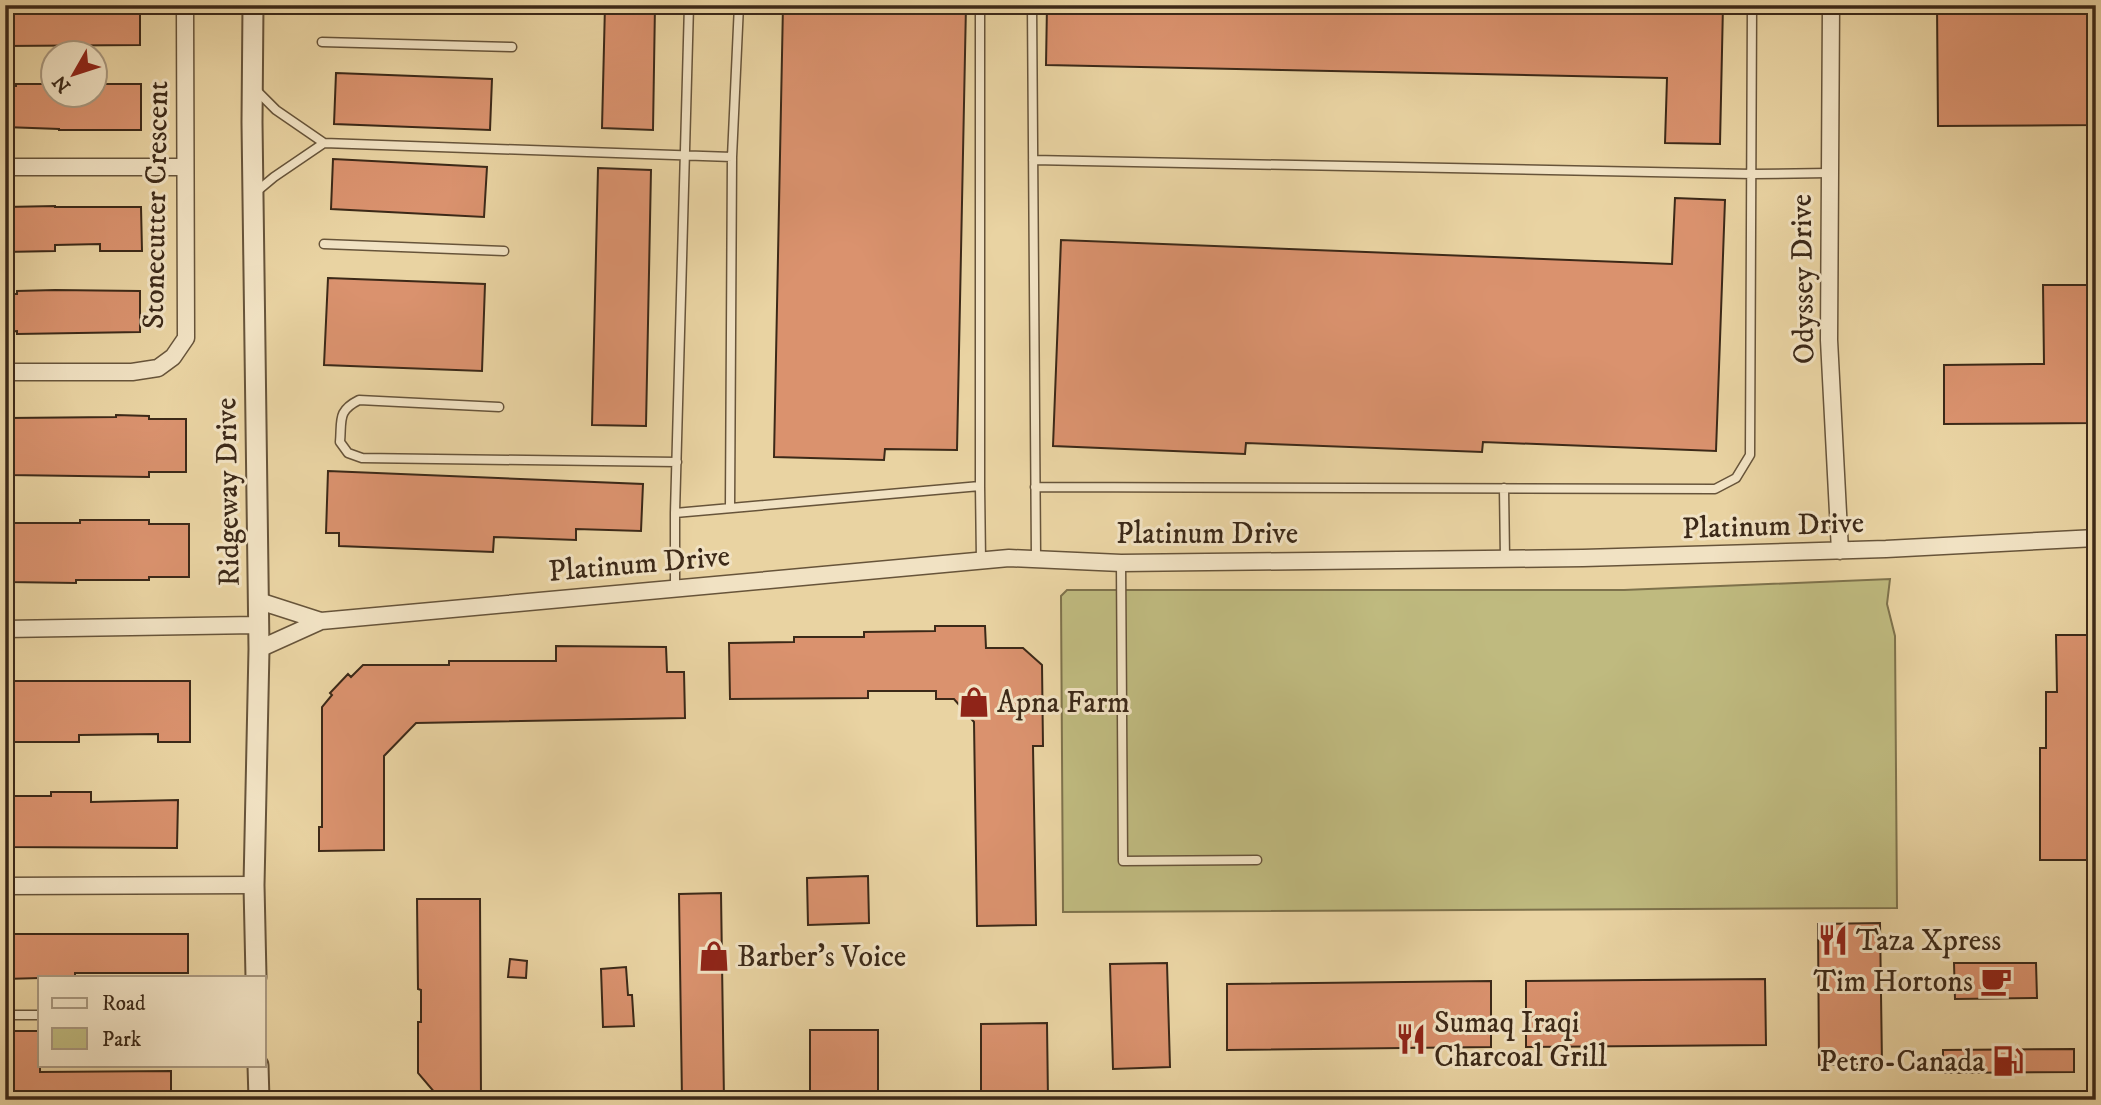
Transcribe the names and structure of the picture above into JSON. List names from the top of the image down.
{
  "streets": {
    "street": [
      "Stonecutter Crescent",
      "Odyssey Drive",
      "Ridgeway Drive",
      "Platinum Drive"
    ]
  },
  "crossings": [
    ["Odyssey Drive", "Platinum Drive"],
    ["Ridgeway Drive", "Platinum Drive"]
  ],
  "places": {
    "shop": ["Apna Farm", "Barber's Voice"],
    "restaurant": ["Taza Xpress", "Sumaq Iraqi Charcoal Grill"],
    "cafe": ["Tim Hortons"],
    "fuel station": ["Petro-Canada"]
  },
  "legend": ["Road", "Park"],
  "north": "bottom left"
}
